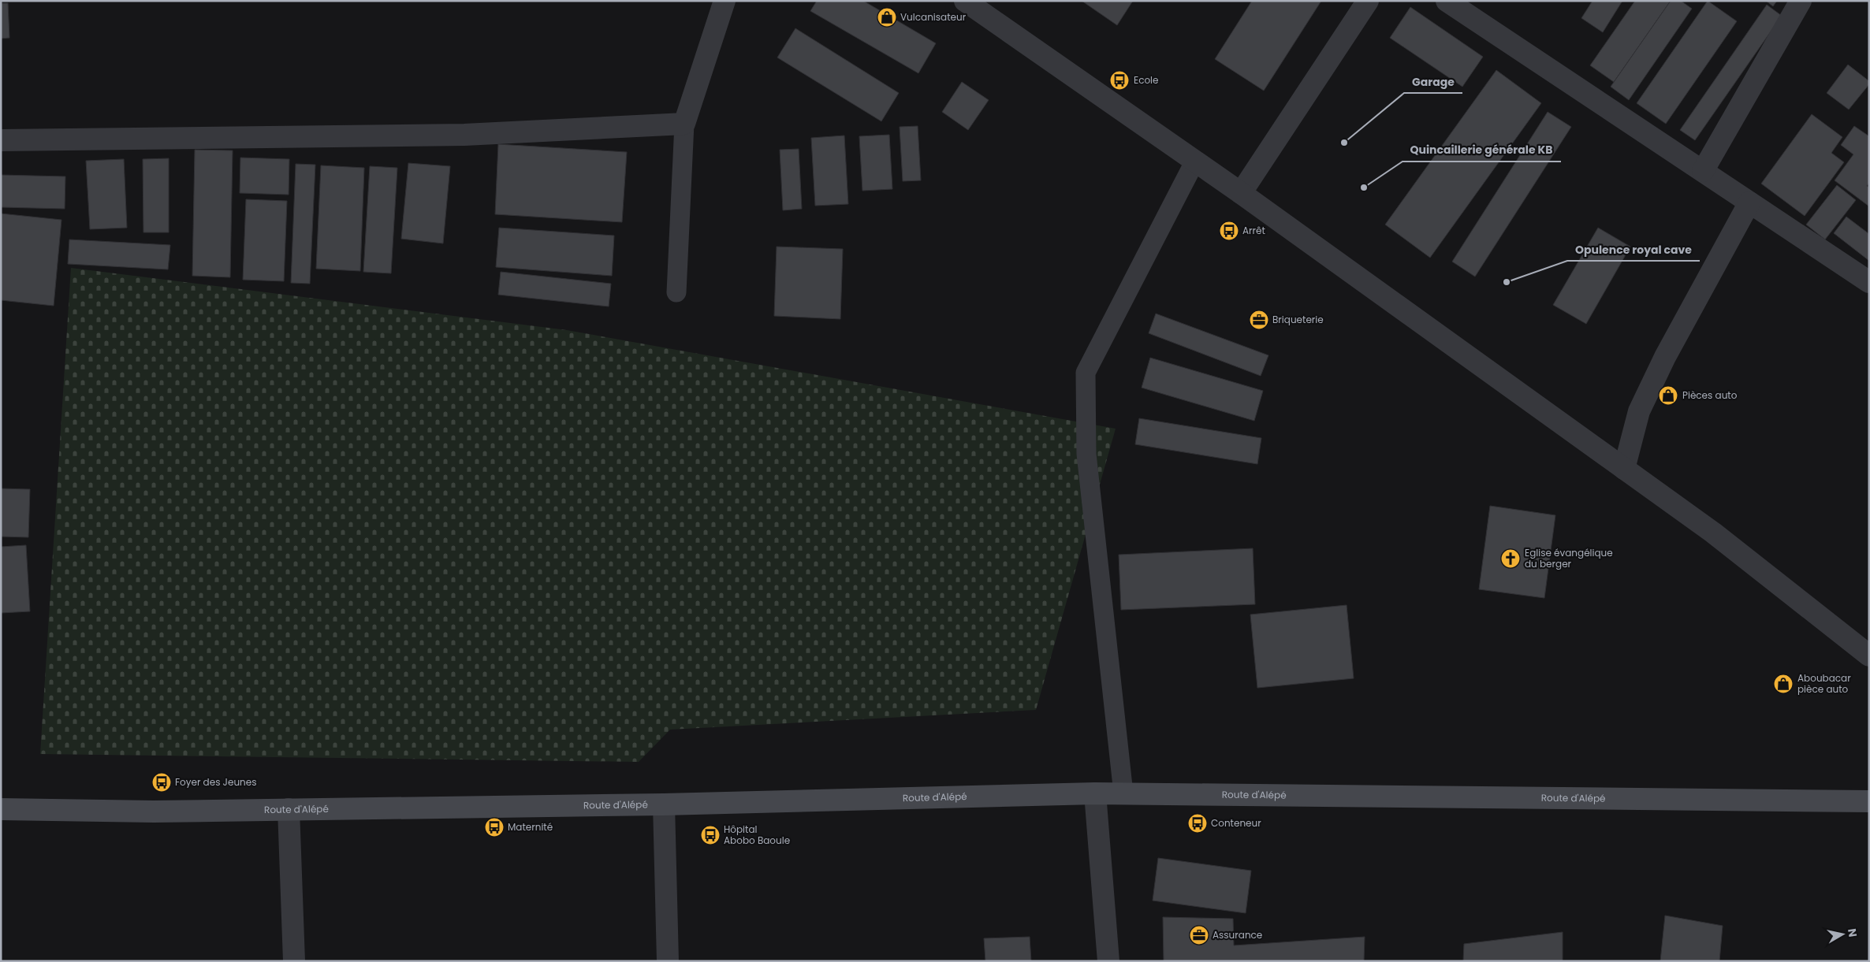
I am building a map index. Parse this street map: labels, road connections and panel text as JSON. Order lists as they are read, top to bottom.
{
  "streets": {
    "main road": ["Route d'Alépé"]
  },
  "places": {
    "shop": ["Vulcanisateur", "Pièces auto", "Aboubacar pièce auto"],
    "bus stop": [
      "Ecole",
      "Arrêt",
      "Foyer des Jeunes",
      "Conteneur",
      "Maternité",
      "Hôpital Abobo Baoule"
    ],
    "other": ["Garage", "Quincaillerie générale KB", "Opulence royal cave"],
    "office": ["Briqueterie", "Assurance"],
    "church": ["Eglise évangélique du berger"]
  },
  "north": "right"
}
